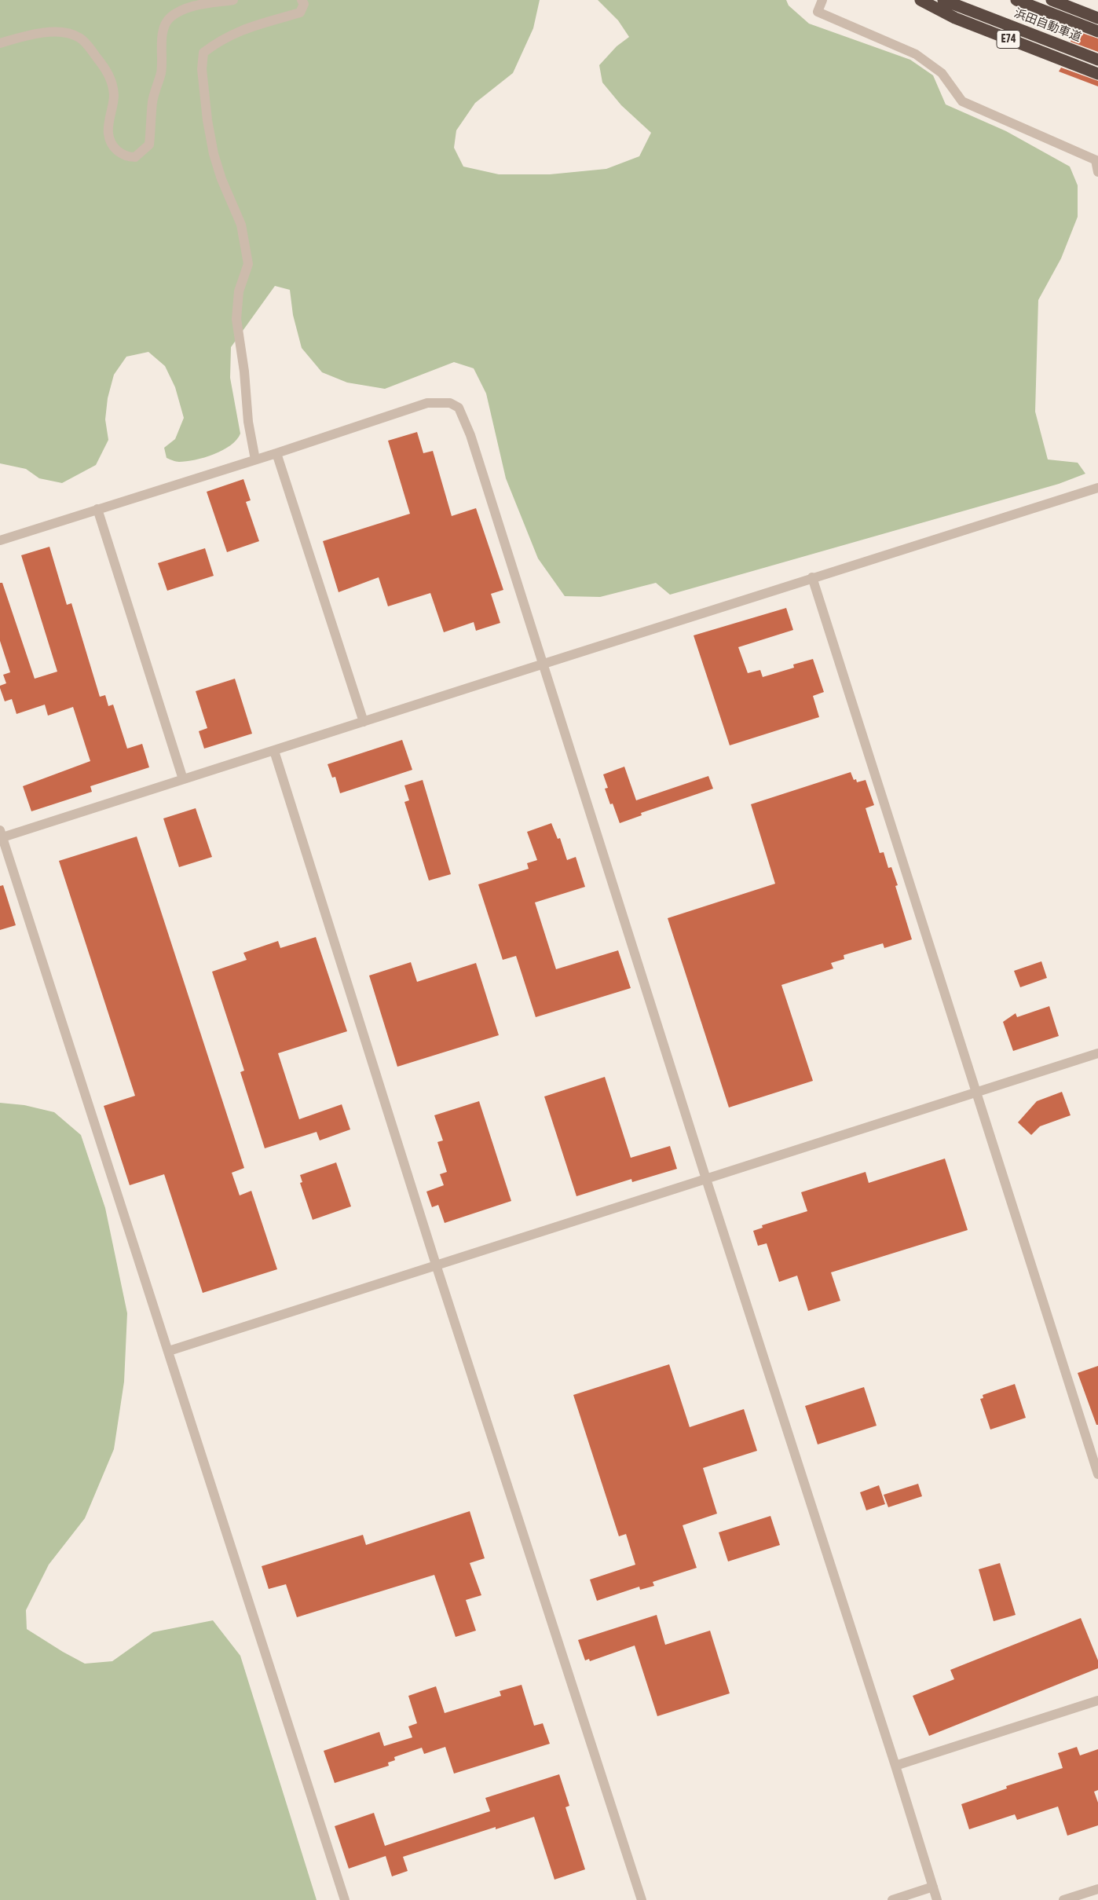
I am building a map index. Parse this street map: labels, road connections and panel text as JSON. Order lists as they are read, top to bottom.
{
  "streets": {
    "highway": ["浜田自動車道", "E74"]
  }
}
